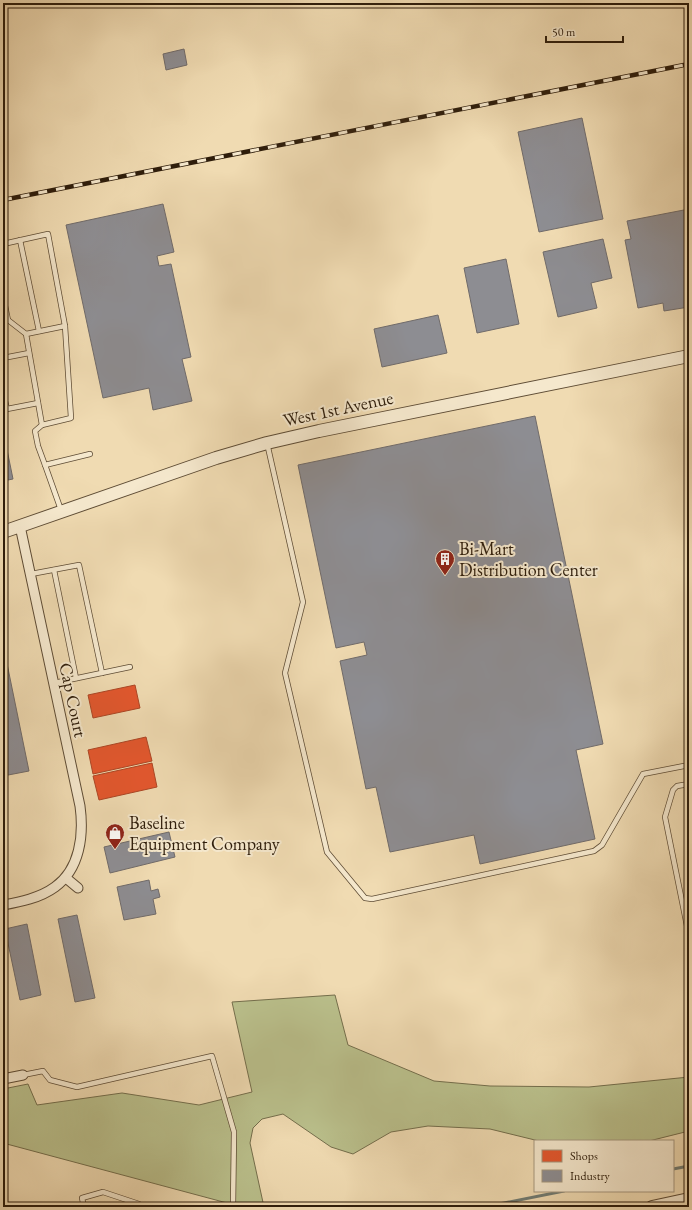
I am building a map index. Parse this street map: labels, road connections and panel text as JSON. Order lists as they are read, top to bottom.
{
  "streets": {
    "street": ["West 1st Avenue", "Cap Court"]
  },
  "crossings": [
    ["West 1st Avenue", "Cap Court"]
  ],
  "places": {
    "building": ["Bi-Mart Distribution Center"],
    "shop": ["Baseline Equipment Company"]
  },
  "legend": ["Shops", "Industry"],
  "scale_bar": "50 m"
}
